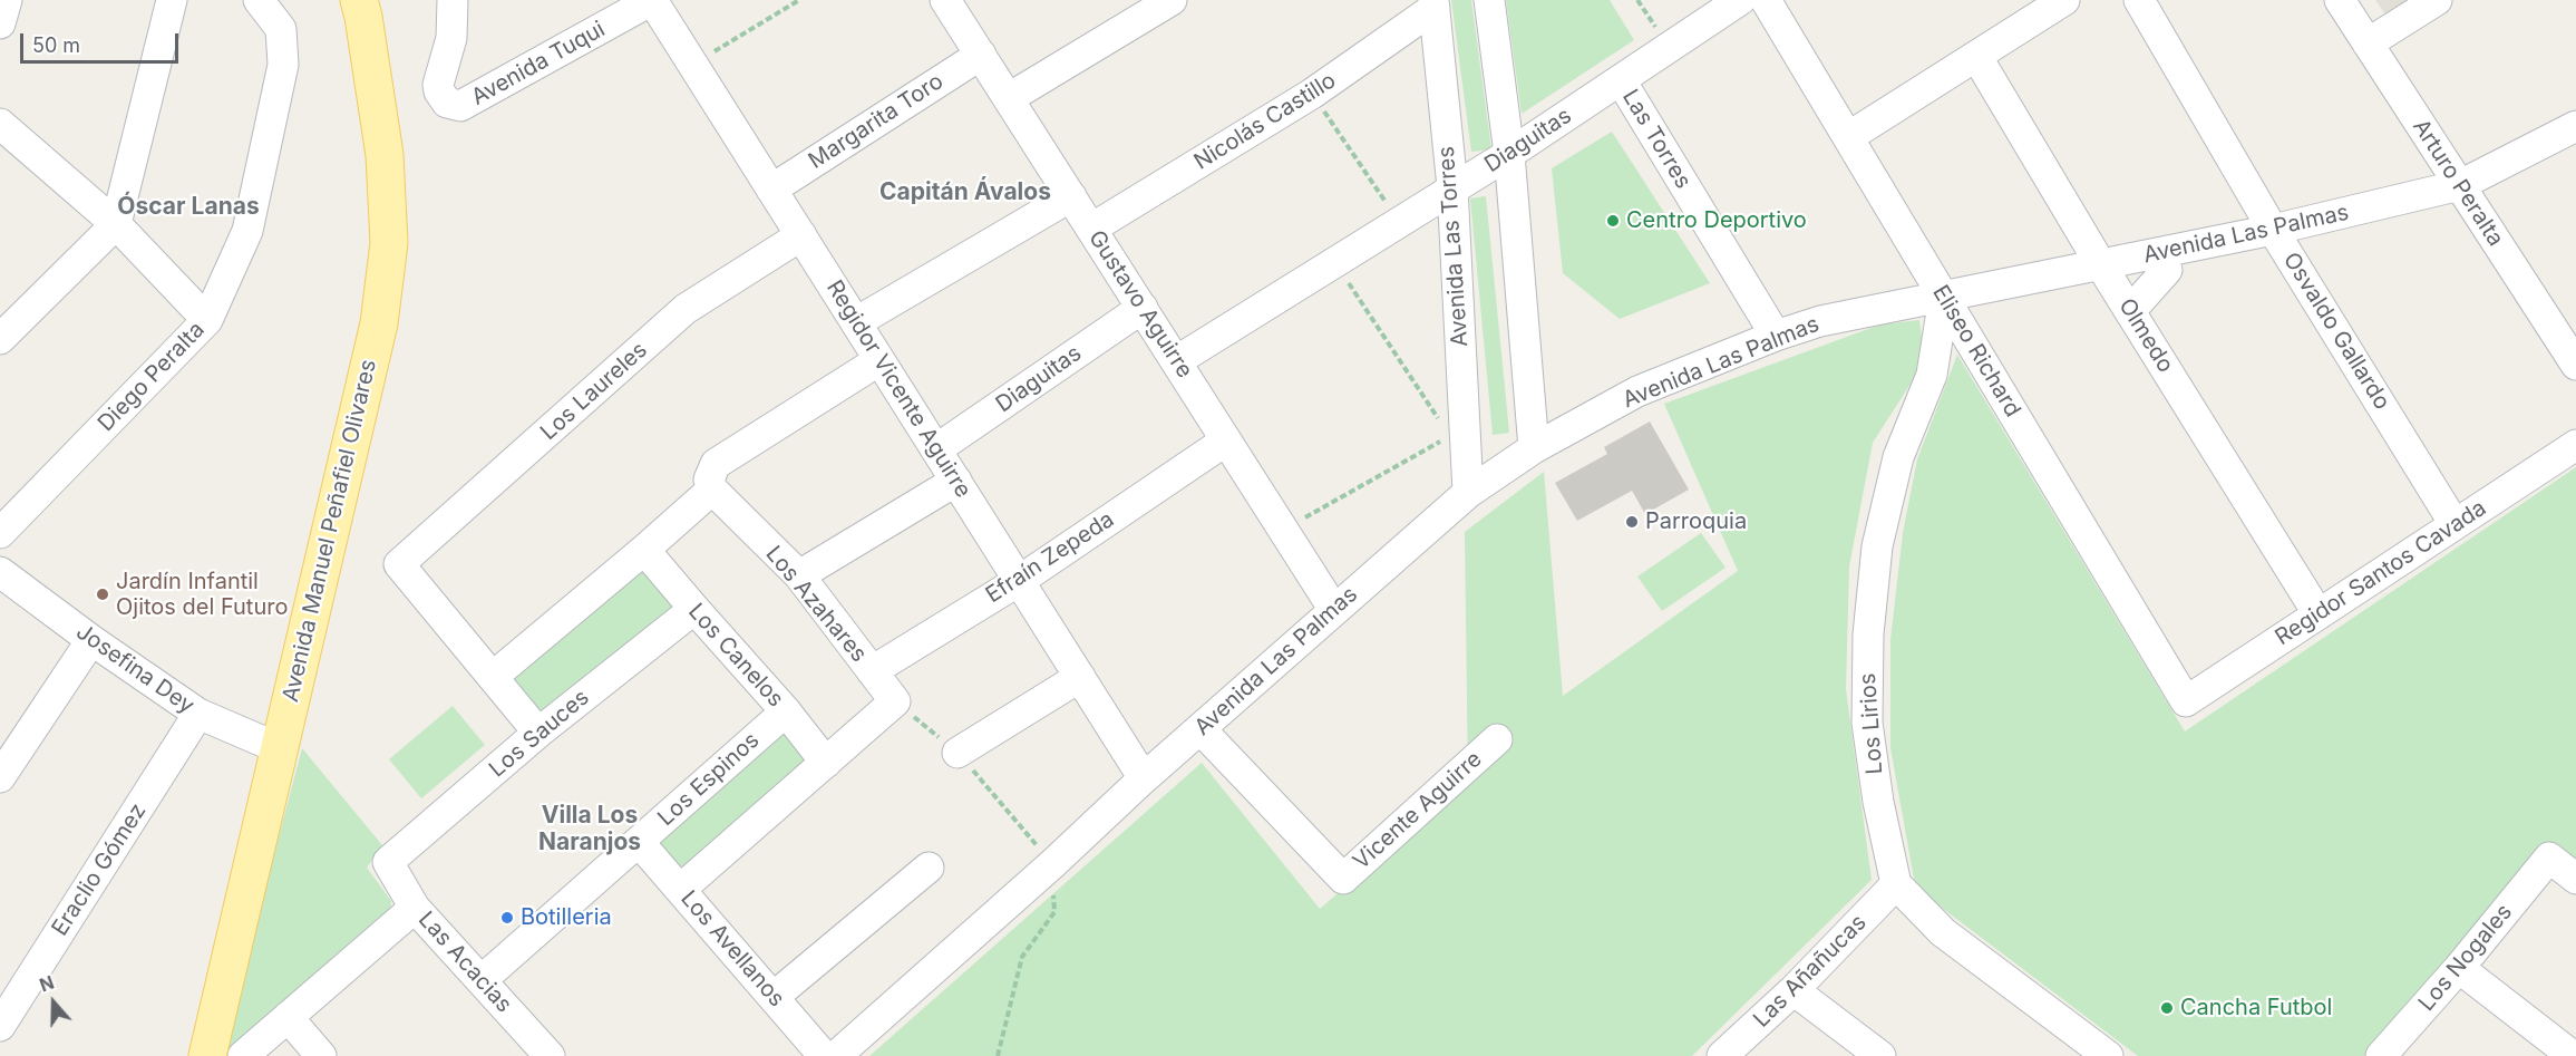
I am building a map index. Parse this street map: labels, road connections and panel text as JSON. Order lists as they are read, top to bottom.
{
  "streets": {
    "main road": ["Avenida Manuel Peñafiel Olivares"],
    "street": [
      "Avenida Tuqui",
      "Margarita Toro",
      "Nicolás Castillo",
      "Las Torres",
      "Diaguitas",
      "Arturo Peralta",
      "Avenida Las Palmas",
      "Avenida Las Torres",
      "Gustavo Aguirre",
      "Osvaldo Gallardo",
      "Olmedo",
      "Eliseo Richard",
      "Diego Peralta",
      "Regidor Vicente Aguirre",
      "Los Laureles",
      "Efraín Zepeda",
      "Regidor Santos Cavada",
      "Los Azahares",
      "Los Canelos",
      "Josefina Dey",
      "Los Lirios",
      "Los Sauces",
      "Los Espinos",
      "Vicente Aguirre",
      "Eraclio Gómez",
      "Los Avellanos",
      "Los Nogales",
      "Las Acacias",
      "Las Añañucas"
    ]
  },
  "crossings": [
    ["Avenida Tuqui", "Regidor Vicente Aguirre"],
    ["Margarita Toro", "Gustavo Aguirre"],
    ["Margarita Toro", "Regidor Vicente Aguirre"],
    ["Nicolás Castillo", "Avenida Las Torres"],
    ["Nicolás Castillo", "Gustavo Aguirre"],
    ["Las Torres", "Diaguitas"],
    ["Las Torres", "Avenida Las Palmas"],
    ["Diaguitas", "Avenida Las Torres"],
    ["Diaguitas", "Gustavo Aguirre"],
    ["Diaguitas", "Regidor Vicente Aguirre"],
    ["Arturo Peralta", "Avenida Las Palmas"],
    ["Avenida Las Palmas", "Avenida Las Torres"],
    ["Avenida Las Palmas", "Gustavo Aguirre"],
    ["Avenida Las Palmas", "Osvaldo Gallardo"],
    ["Avenida Las Palmas", "Olmedo"],
    ["Avenida Las Palmas", "Eliseo Richard"],
    ["Avenida Las Palmas", "Regidor Vicente Aguirre"],
    ["Avenida Las Palmas", "Los Lirios"],
    ["Avenida Las Palmas", "Vicente Aguirre"],
    ["Gustavo Aguirre", "Efraín Zepeda"],
    ["Osvaldo Gallardo", "Regidor Santos Cavada"],
    ["Olmedo", "Regidor Santos Cavada"],
    ["Eliseo Richard", "Regidor Santos Cavada"],
    ["Eliseo Richard", "Los Lirios"],
    ["Regidor Vicente Aguirre", "Los Laureles"],
    ["Regidor Vicente Aguirre", "Efraín Zepeda"],
    ["Avenida Manuel Peñafiel Olivares", "Josefina Dey"],
    ["Efraín Zepeda", "Los Azahares"],
    ["Los Canelos", "Los Sauces"],
    ["Los Canelos", "Los Espinos"],
    ["Josefina Dey", "Eraclio Gómez"],
    ["Los Lirios", "Las Añañucas"],
    ["Los Sauces", "Las Acacias"],
    ["Los Espinos", "Los Avellanos"],
    ["Los Espinos", "Las Acacias"]
  ],
  "districts": ["Capitán Ávalos", "Óscar Lanas", "Villa Los Naranjos"],
  "places": [
    "Centro Deportivo",
    "Parroquia",
    "Jardín Infantil Ojitos del Futuro",
    "Botilleria",
    "Cancha Futbol"
  ],
  "scale_bar": "50 m",
  "north": "top"
}
